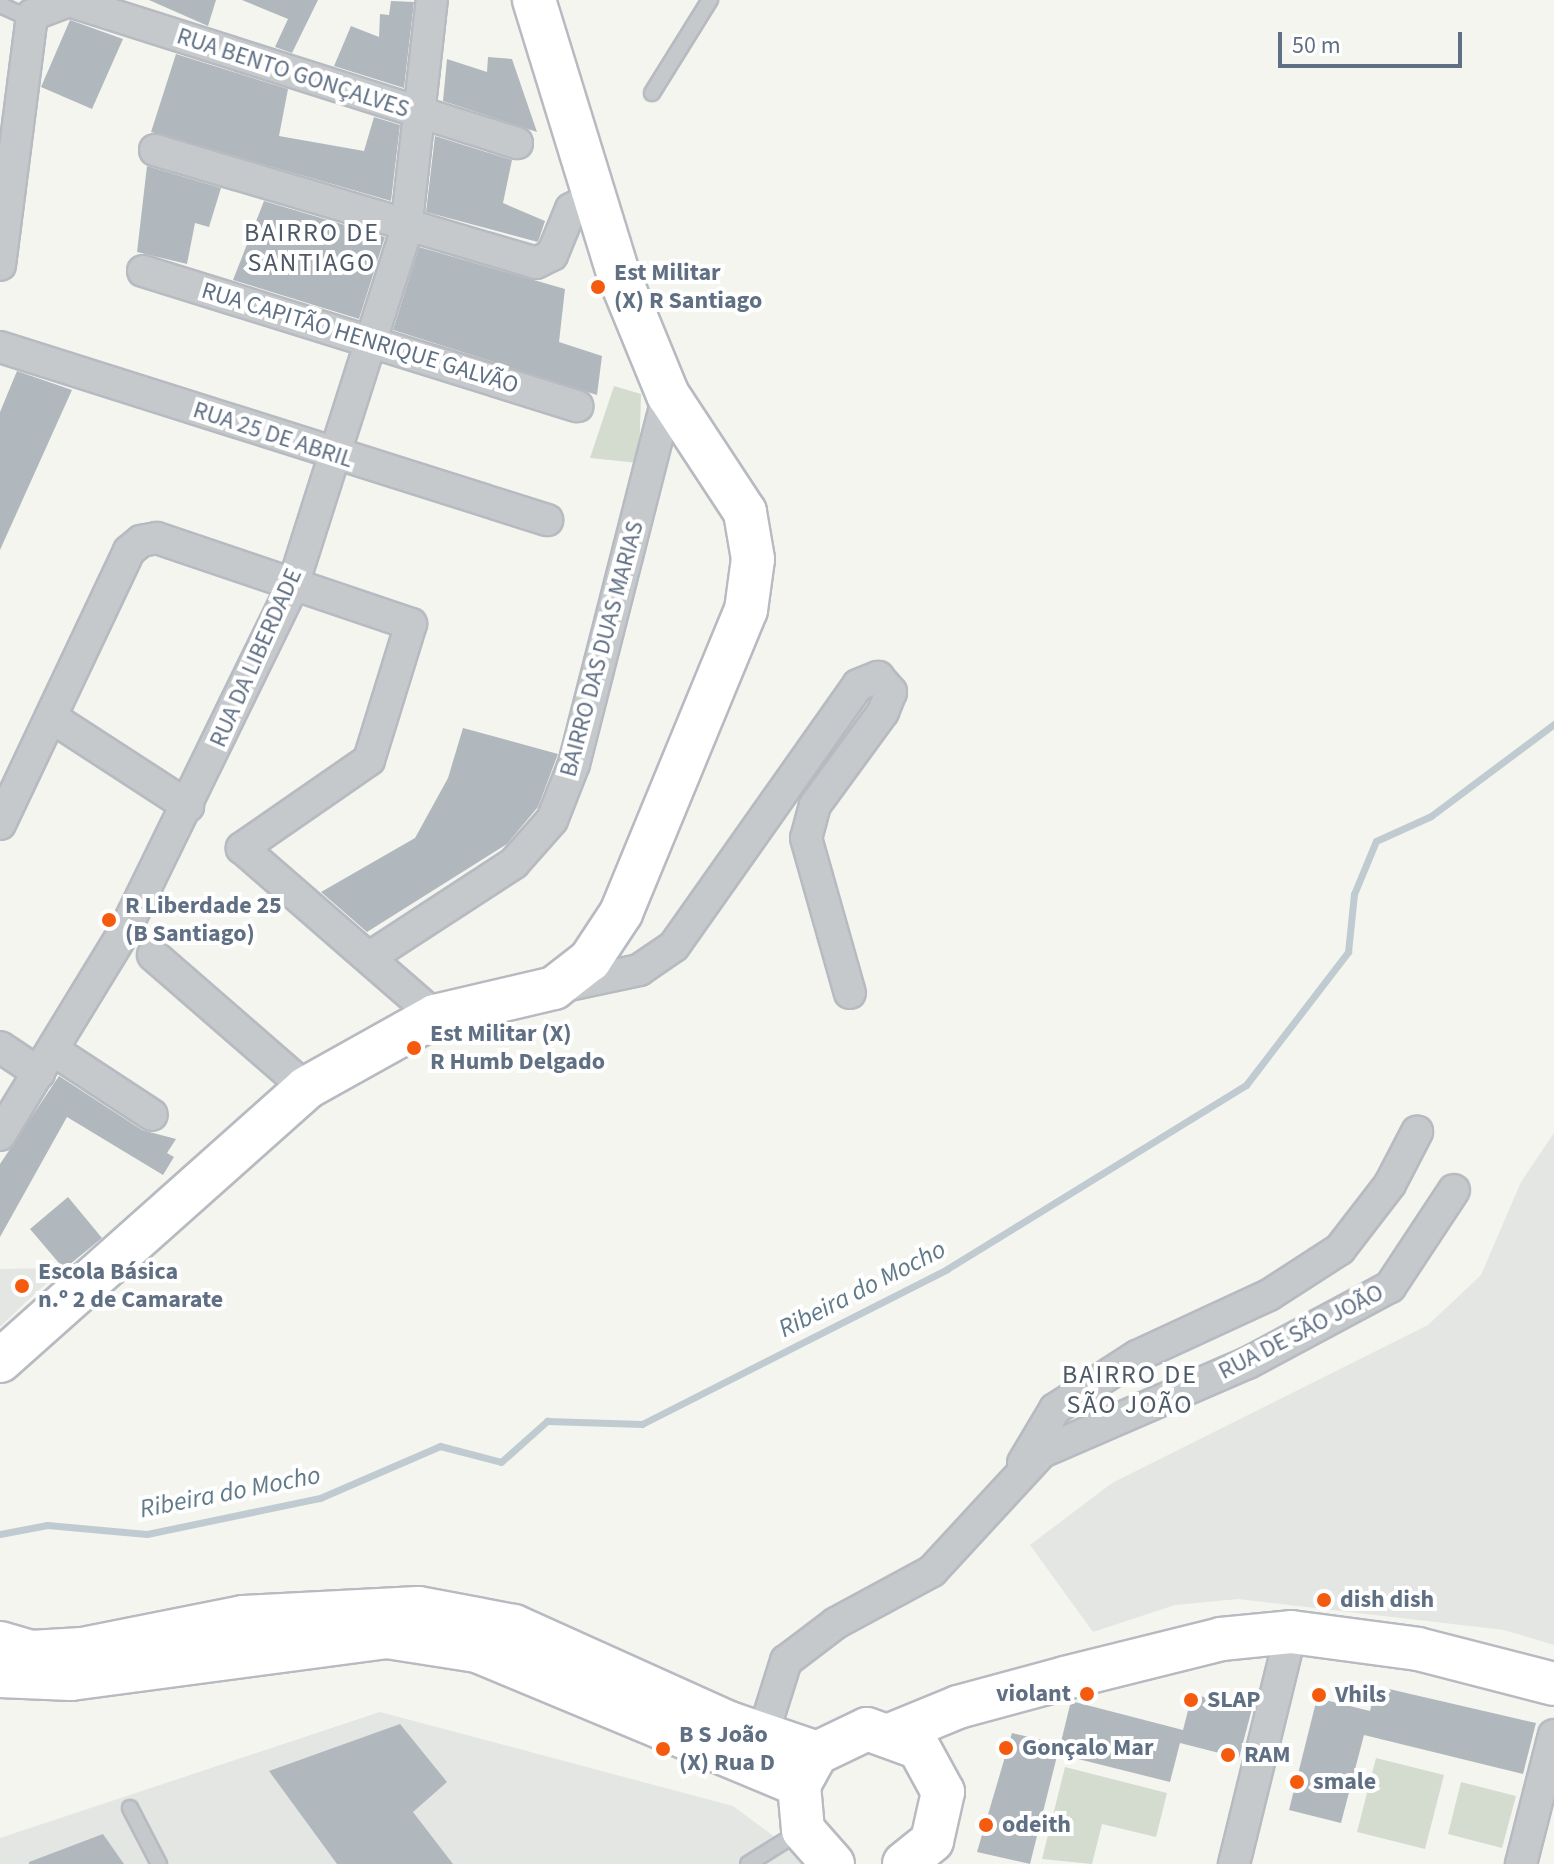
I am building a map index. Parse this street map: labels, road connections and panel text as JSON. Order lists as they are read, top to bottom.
{
  "streets": {
    "street": [
      "RUA BENTO GONÇALVES",
      "RUA CAPITÃO HENRIQUE GALVÃO",
      "RUA 25 DE ABRIL",
      "BAIRRO DAS DUAS MARIAS",
      "RUA DA LIBERDADE",
      "RUA DE SÃO JOÃO"
    ]
  },
  "crossings": [
    ["RUA BENTO GONÇALVES", "RUA DA LIBERDADE"],
    ["RUA CAPITÃO HENRIQUE GALVÃO", "RUA DA LIBERDADE"],
    ["RUA 25 DE ABRIL", "RUA DA LIBERDADE"]
  ],
  "districts": ["BAIRRO DE SANTIAGO", "BAIRRO DE SÃO JOÃO"],
  "water": ["Ribeira do Mocho"],
  "places": [
    "Est Militar (X) R Santiago",
    "R Liberdade 25 (B Santiago)",
    "Est Militar (X) R Humb Delgado",
    "Escola Básica n.º 2 de Camarate",
    "dish dish",
    "violant",
    "Vhils",
    "SLAP",
    "Gonçalo Mar",
    "B S João (X) Rua D",
    "RAM",
    "smale",
    "odeith"
  ],
  "scale_bar": "50 m"
}
